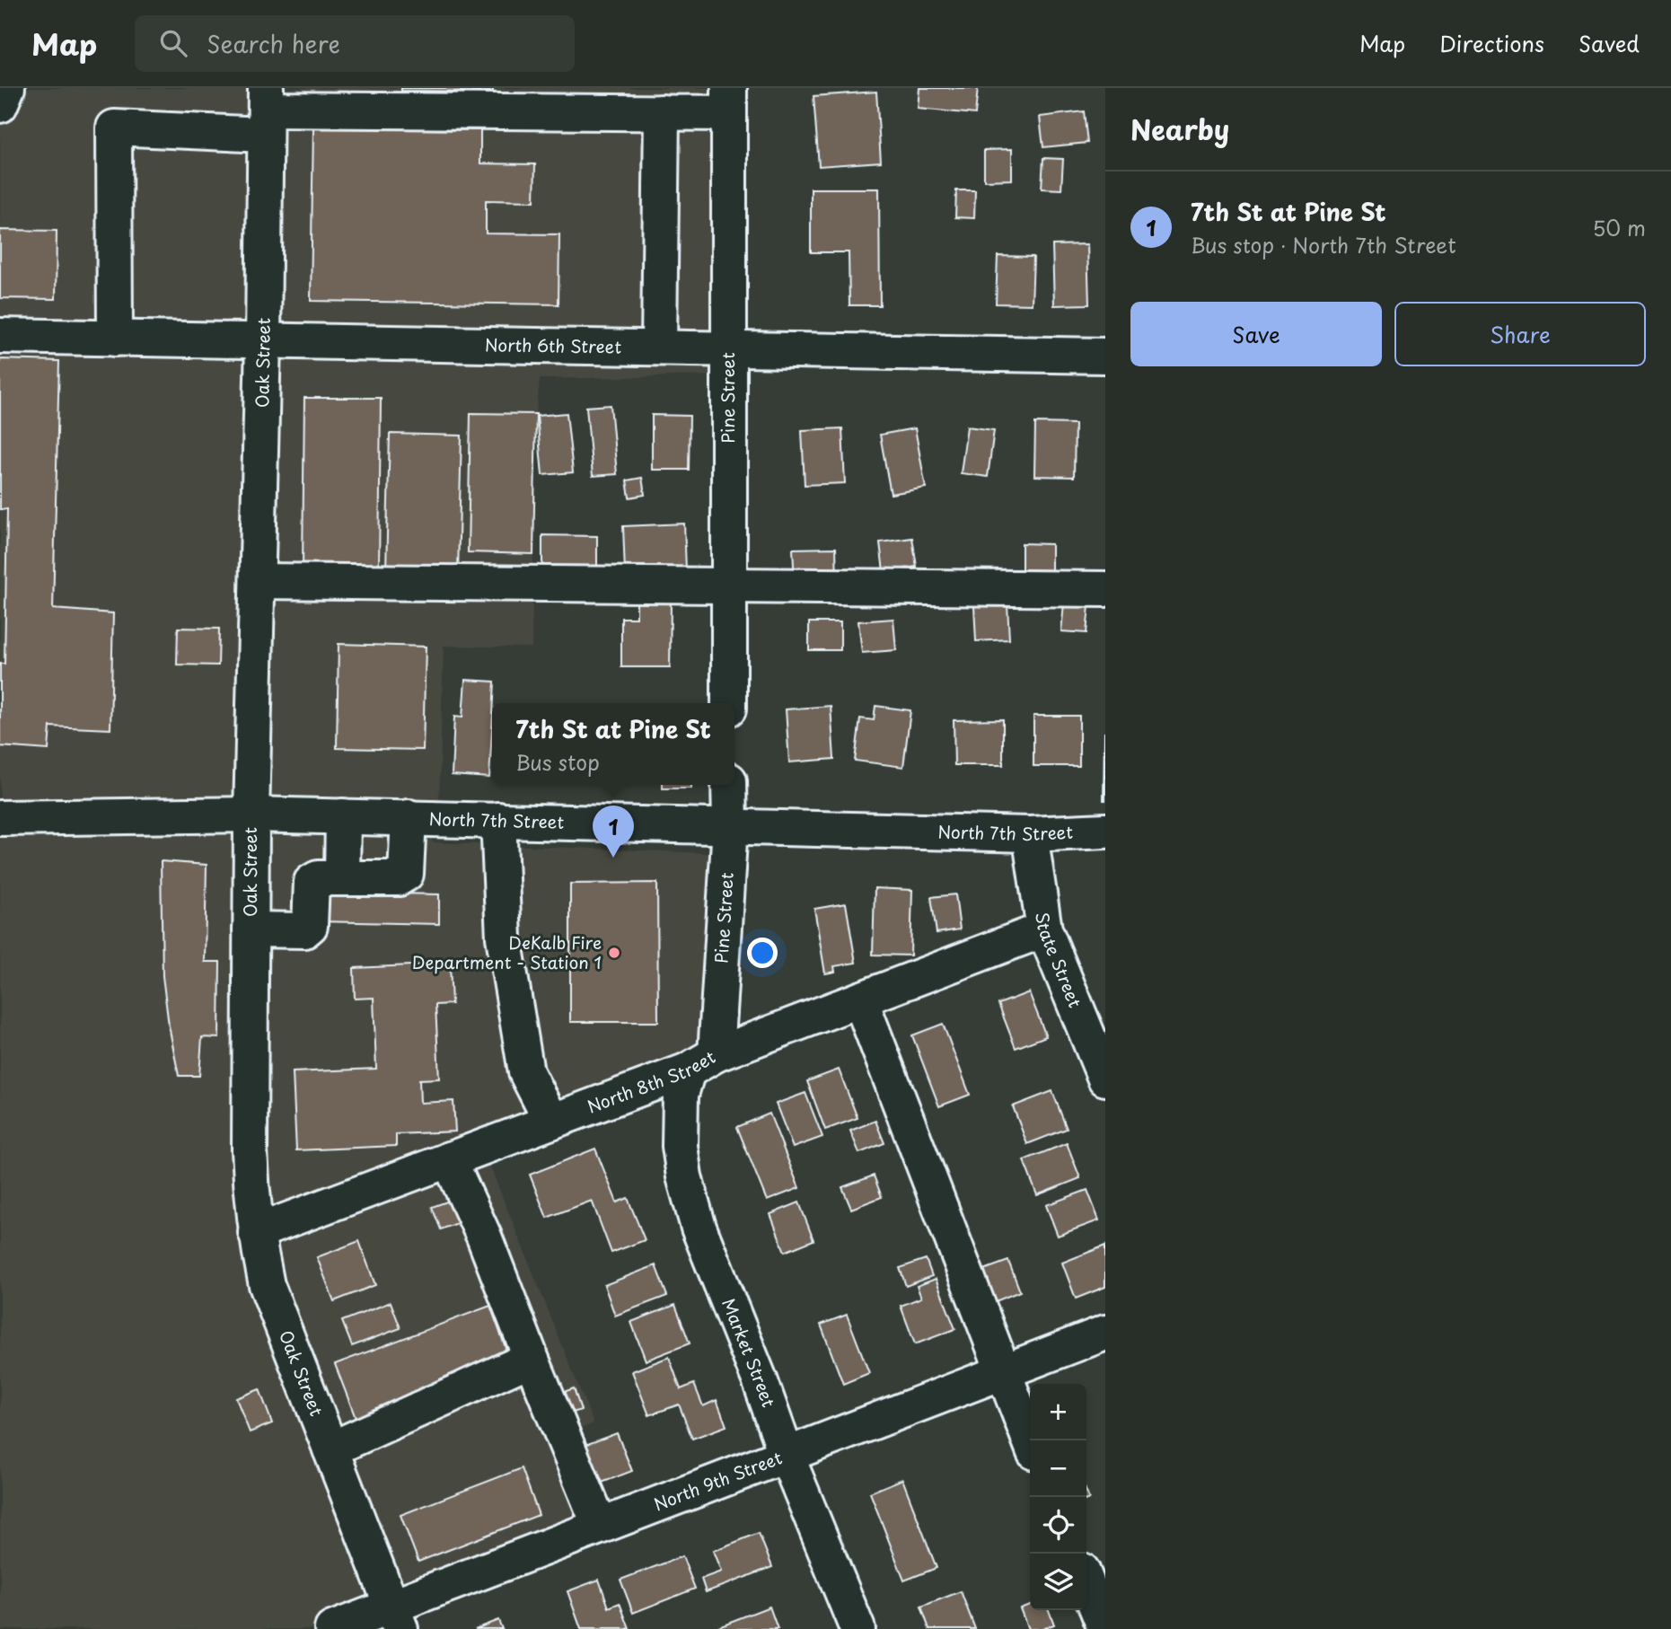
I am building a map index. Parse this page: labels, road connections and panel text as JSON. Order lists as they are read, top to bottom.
{
  "streets": {
    "street": [
      "North 6th Street",
      "Oak Street",
      "Pine Street",
      "North 7th Street",
      "State Street",
      "North 8th Street",
      "Market Street",
      "North 9th Street"
    ]
  },
  "crossings": [
    ["North 6th Street", "Oak Street"],
    ["North 6th Street", "Pine Street"],
    ["Oak Street", "North 7th Street"],
    ["Oak Street", "North 8th Street"],
    ["Oak Street", "North 9th Street"],
    ["Pine Street", "North 7th Street"],
    ["Pine Street", "North 8th Street"],
    ["Pine Street", "Market Street"],
    ["North 7th Street", "State Street"],
    ["State Street", "North 8th Street"],
    ["North 8th Street", "Market Street"],
    ["Market Street", "North 9th Street"]
  ],
  "places": ["DeKalb Fire Department - Station 1"],
  "page": {
    "header": "Map",
    "search": "Search here",
    "nav": ["Map", "Directions", "Saved"],
    "heading": "Nearby",
    "list": [
      {
        "mark": "1",
        "name": "7th St at Pine St",
        "note": "Bus stop · North 7th Street",
        "value": "50 m"
      }
    ],
    "buttons": ["Save", "Share"],
    "popup": ["7th St at Pine St", "Bus stop"],
    "pins": "1",
    "map_buttons": ["+", "−"]
  }
}
